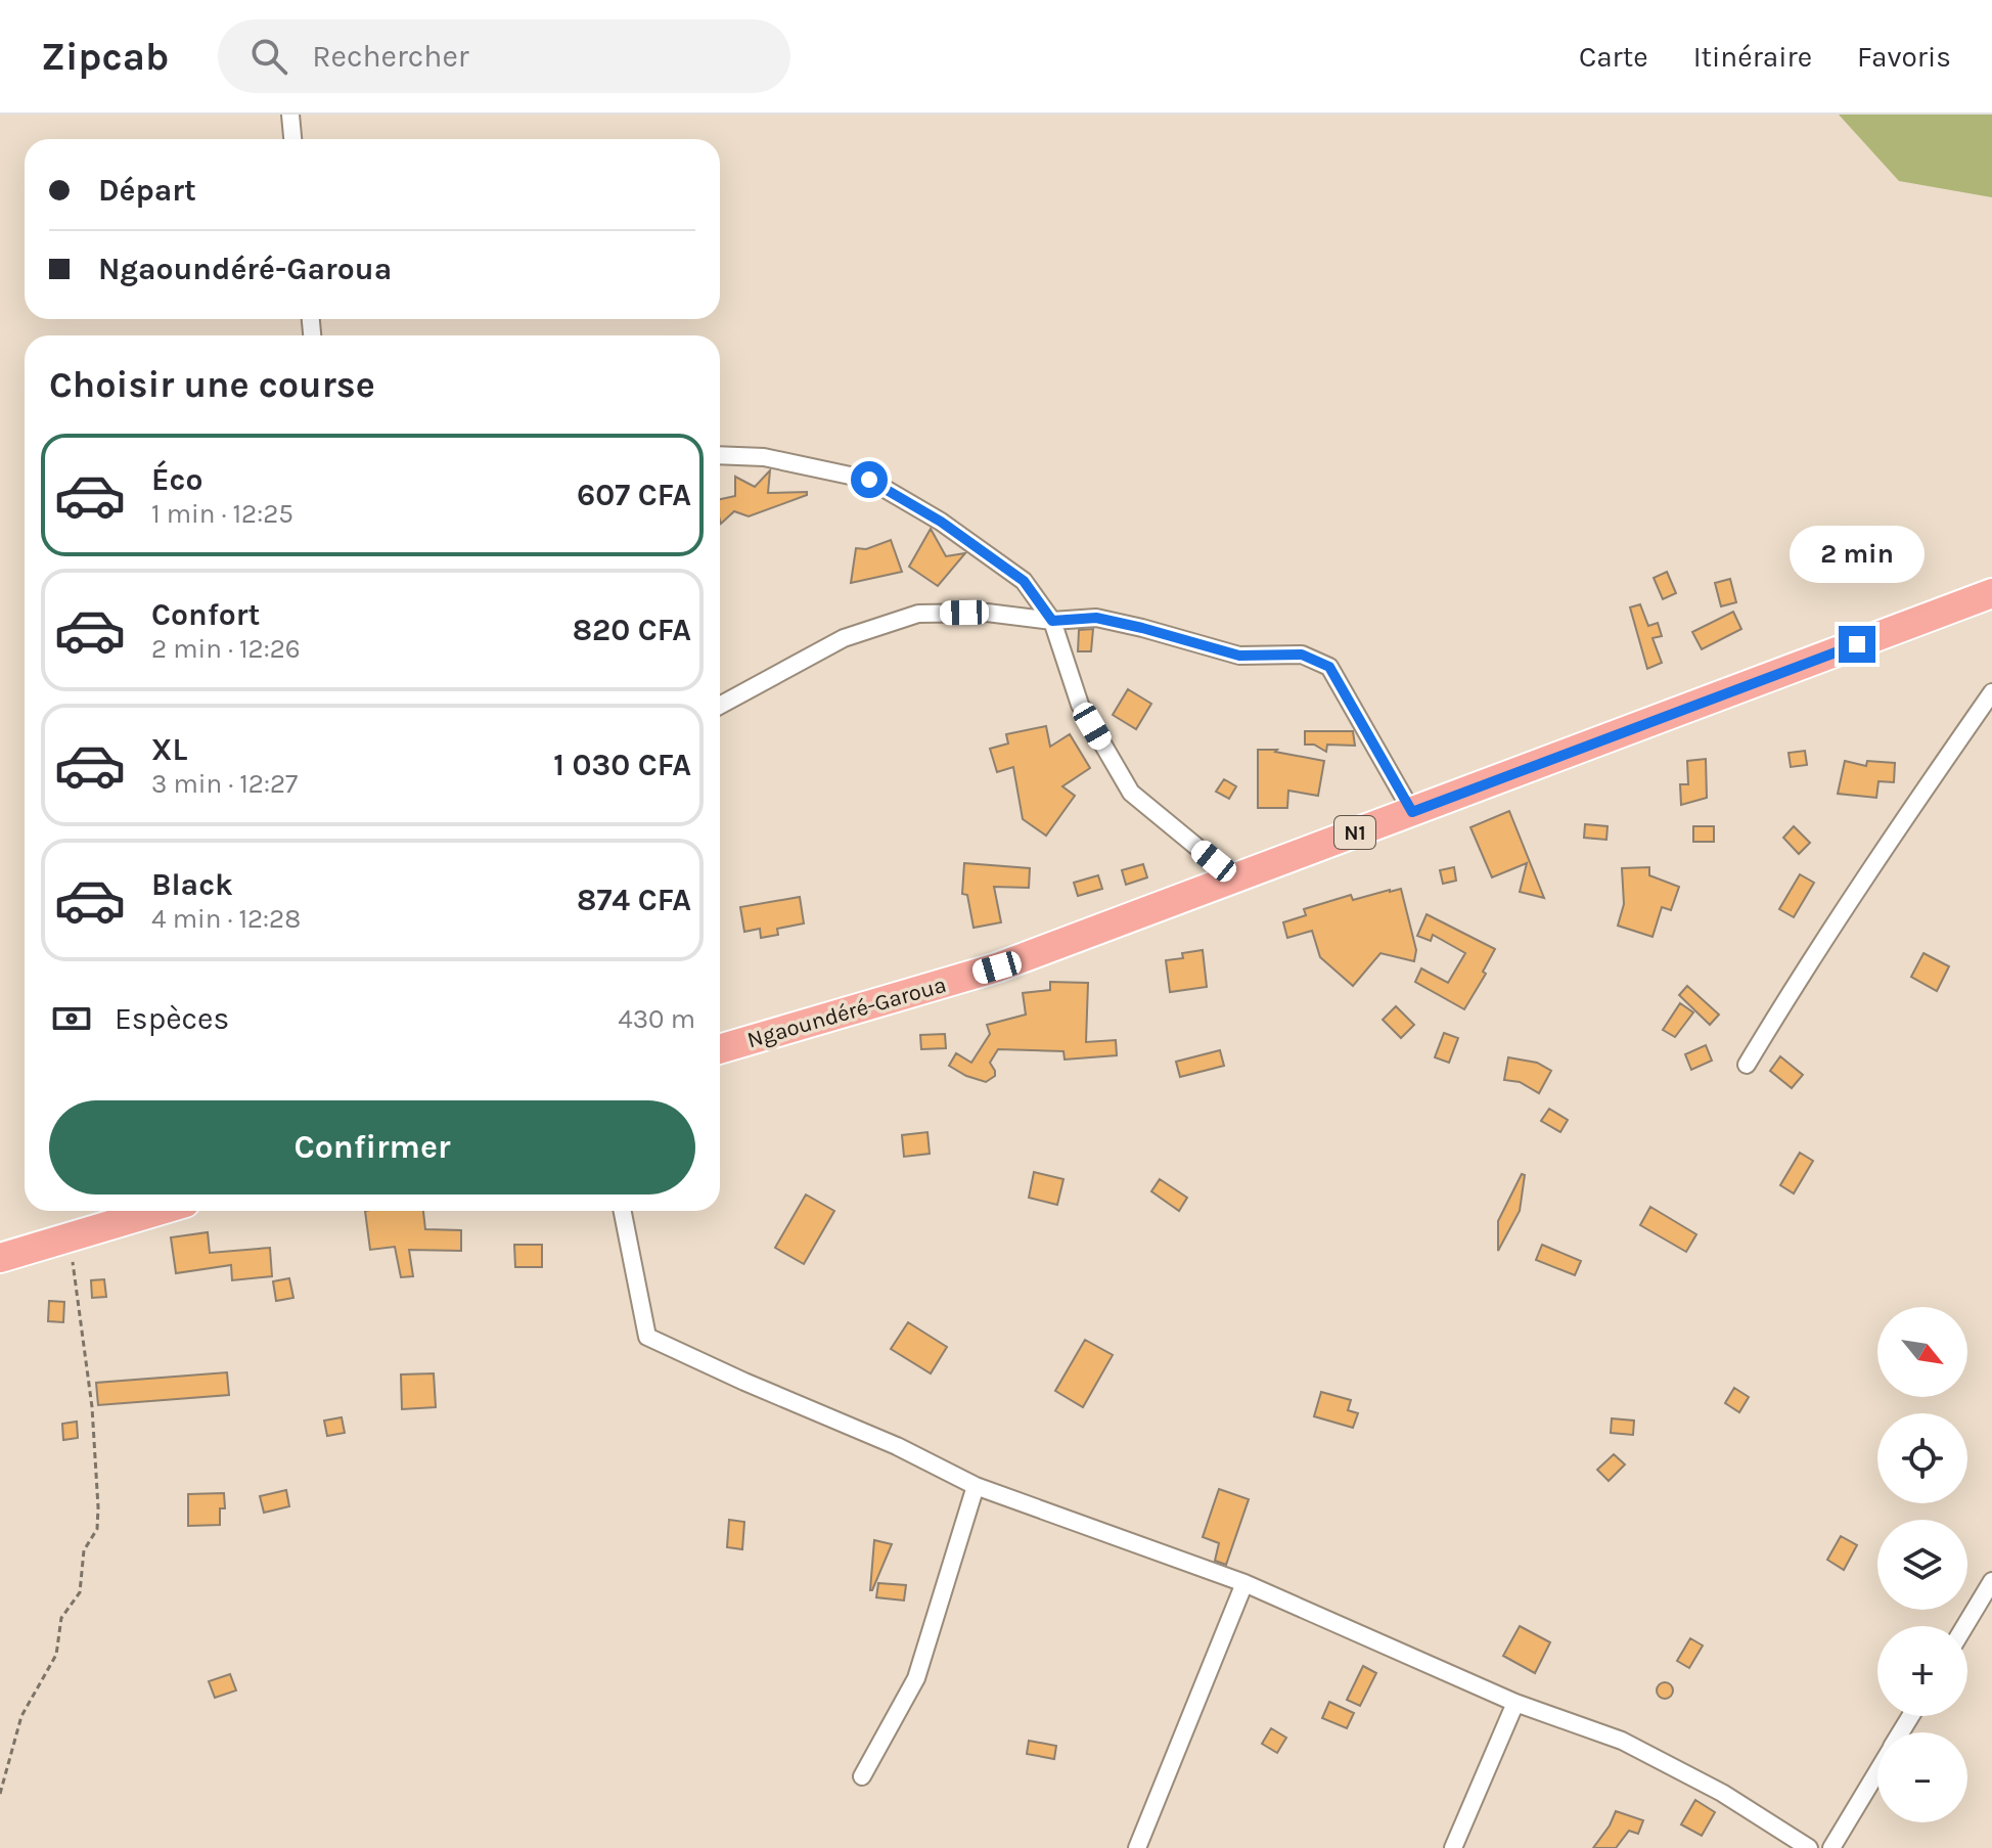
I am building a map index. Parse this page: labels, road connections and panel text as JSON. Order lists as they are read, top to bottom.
{
  "streets": {
    "highway": ["N1", "Ngaoundéré-Garoua"]
  },
  "north": "bottom right",
  "page": {
    "header": "Zipcab",
    "search": "Rechercher",
    "nav": ["Carte", "Itinéraire", "Favoris"],
    "banner": ["Départ", "Ngaoundéré-Garoua"],
    "heading": "Choisir une course",
    "list": [
      {
        "name": "Éco",
        "note": "1 min · 12:25",
        "value": "607 CFA"
      },
      {
        "name": "Confort",
        "note": "2 min · 12:26",
        "value": "820 CFA"
      },
      {
        "name": "XL",
        "note": "3 min · 12:27",
        "value": "1 030 CFA"
      },
      {
        "name": "Black",
        "note": "4 min · 12:28",
        "value": "874 CFA"
      }
    ],
    "bubble": "2 min",
    "pay": ["Espèces", "430 m"],
    "buttons": "Confirmer",
    "map_buttons": ["+", "−"]
  }
}
